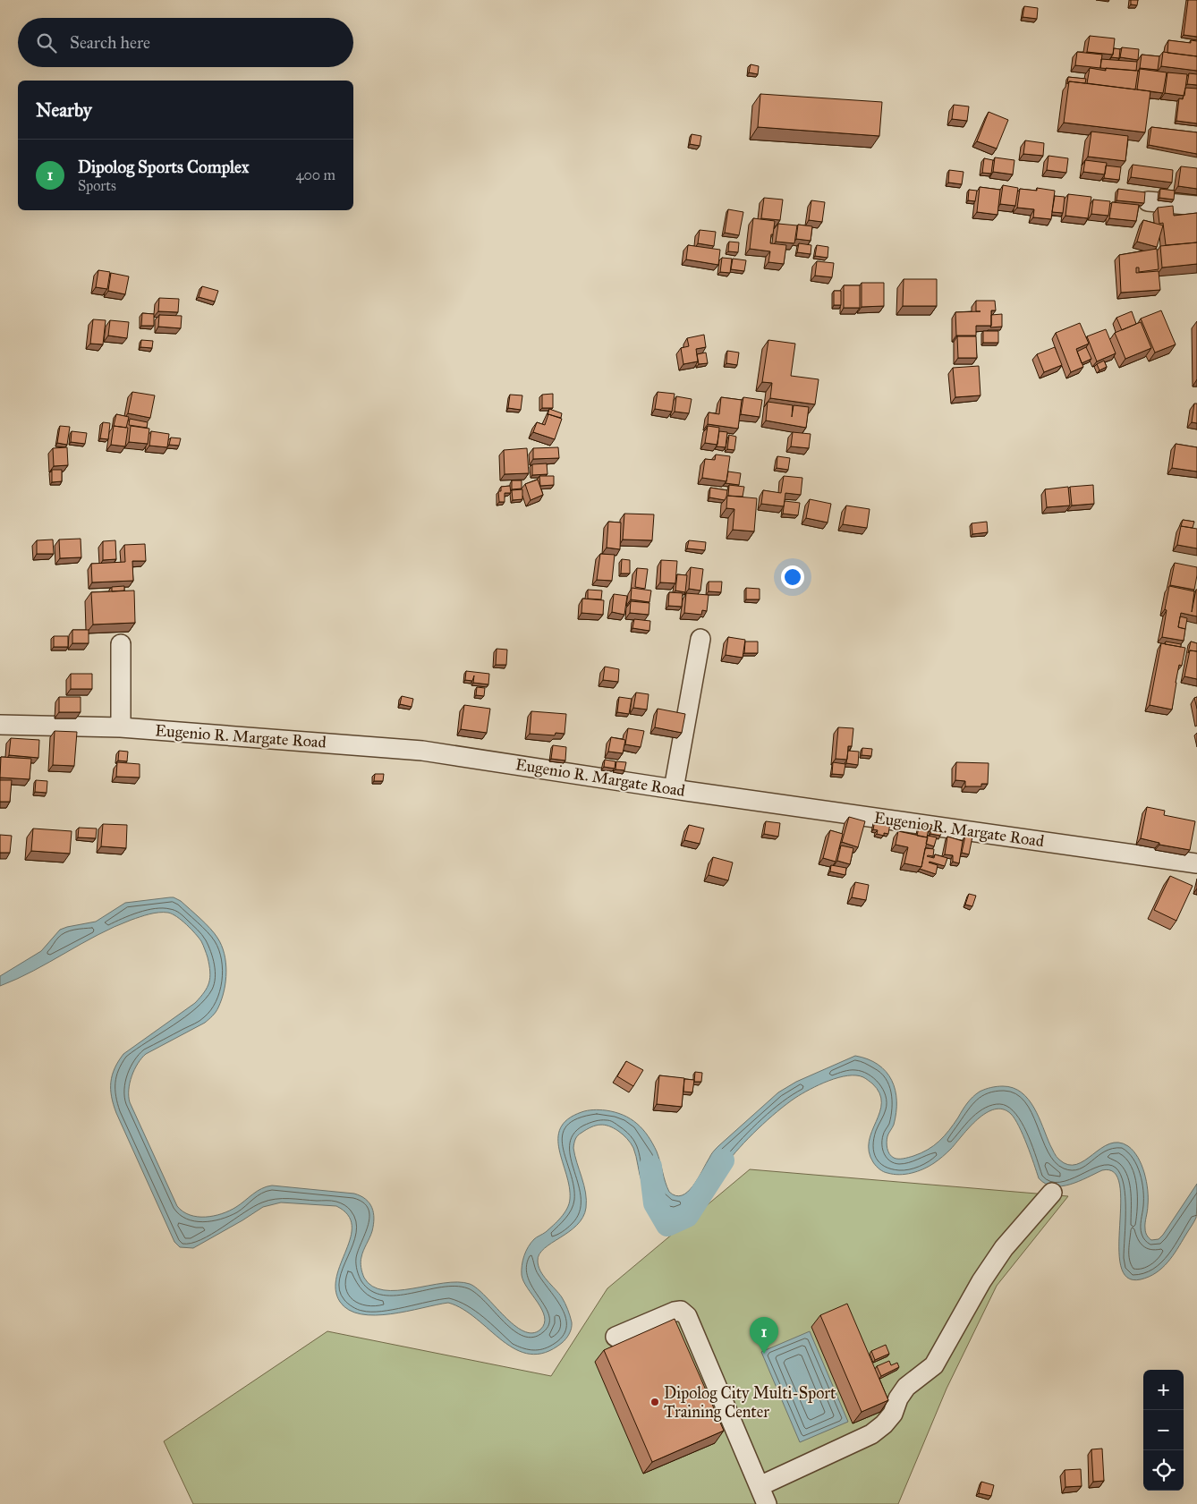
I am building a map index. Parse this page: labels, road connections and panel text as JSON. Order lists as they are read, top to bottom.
{
  "streets": {
    "street": ["Eugenio R. Margate Road"]
  },
  "places": ["Dipolog City Multi-Sport Training Center"],
  "page": {
    "search": "Search here",
    "heading": "Nearby",
    "list": [
      {
        "mark": "1",
        "name": "Dipolog Sports Complex",
        "note": "Sports",
        "value": "400 m"
      }
    ],
    "pins": "1",
    "map_buttons": ["+", "−"]
  }
}
